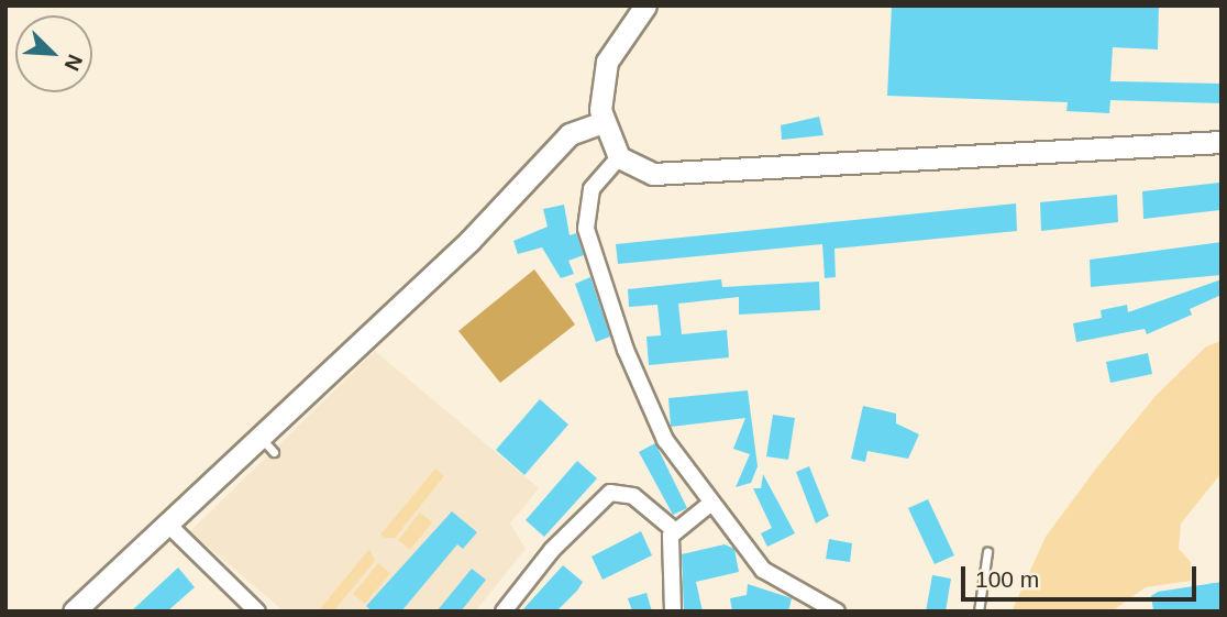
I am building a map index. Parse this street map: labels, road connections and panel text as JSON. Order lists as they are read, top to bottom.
{
  "scale_bar": "100 m",
  "north": "bottom right"
}
